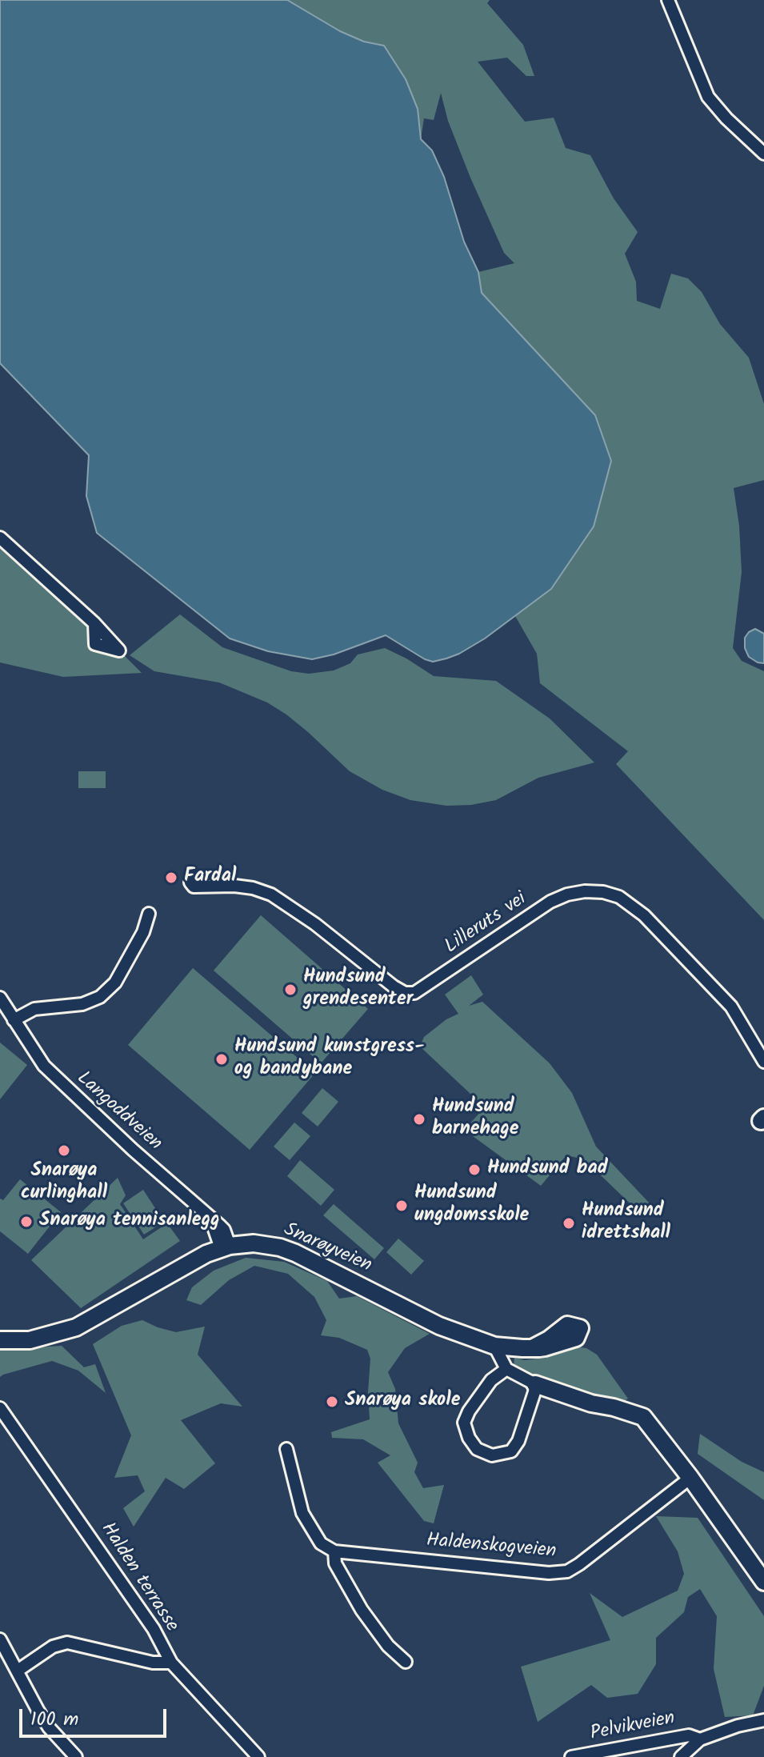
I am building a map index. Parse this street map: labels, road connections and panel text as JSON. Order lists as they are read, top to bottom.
{
  "streets": {
    "street": [
      "Lilleruts vei",
      "Langoddveien",
      "Snarøyveien",
      "Haldenskogveien",
      "Halden terrasse",
      "Pelvikveien"
    ]
  },
  "crossings": [
    ["Langoddveien", "Snarøyveien"]
  ],
  "places": [
    "Fardal",
    "Hundsund grendesenter",
    "Hundsund kunstgress- og bandybane",
    "Hundsund barnehage",
    "Snarøya curlinghall",
    "Hundsund bad",
    "Hundsund ungdomsskole",
    "Snarøya tennisanlegg",
    "Hundsund idrettshall",
    "Snarøya skole"
  ],
  "scale_bar": "100 m"
}
